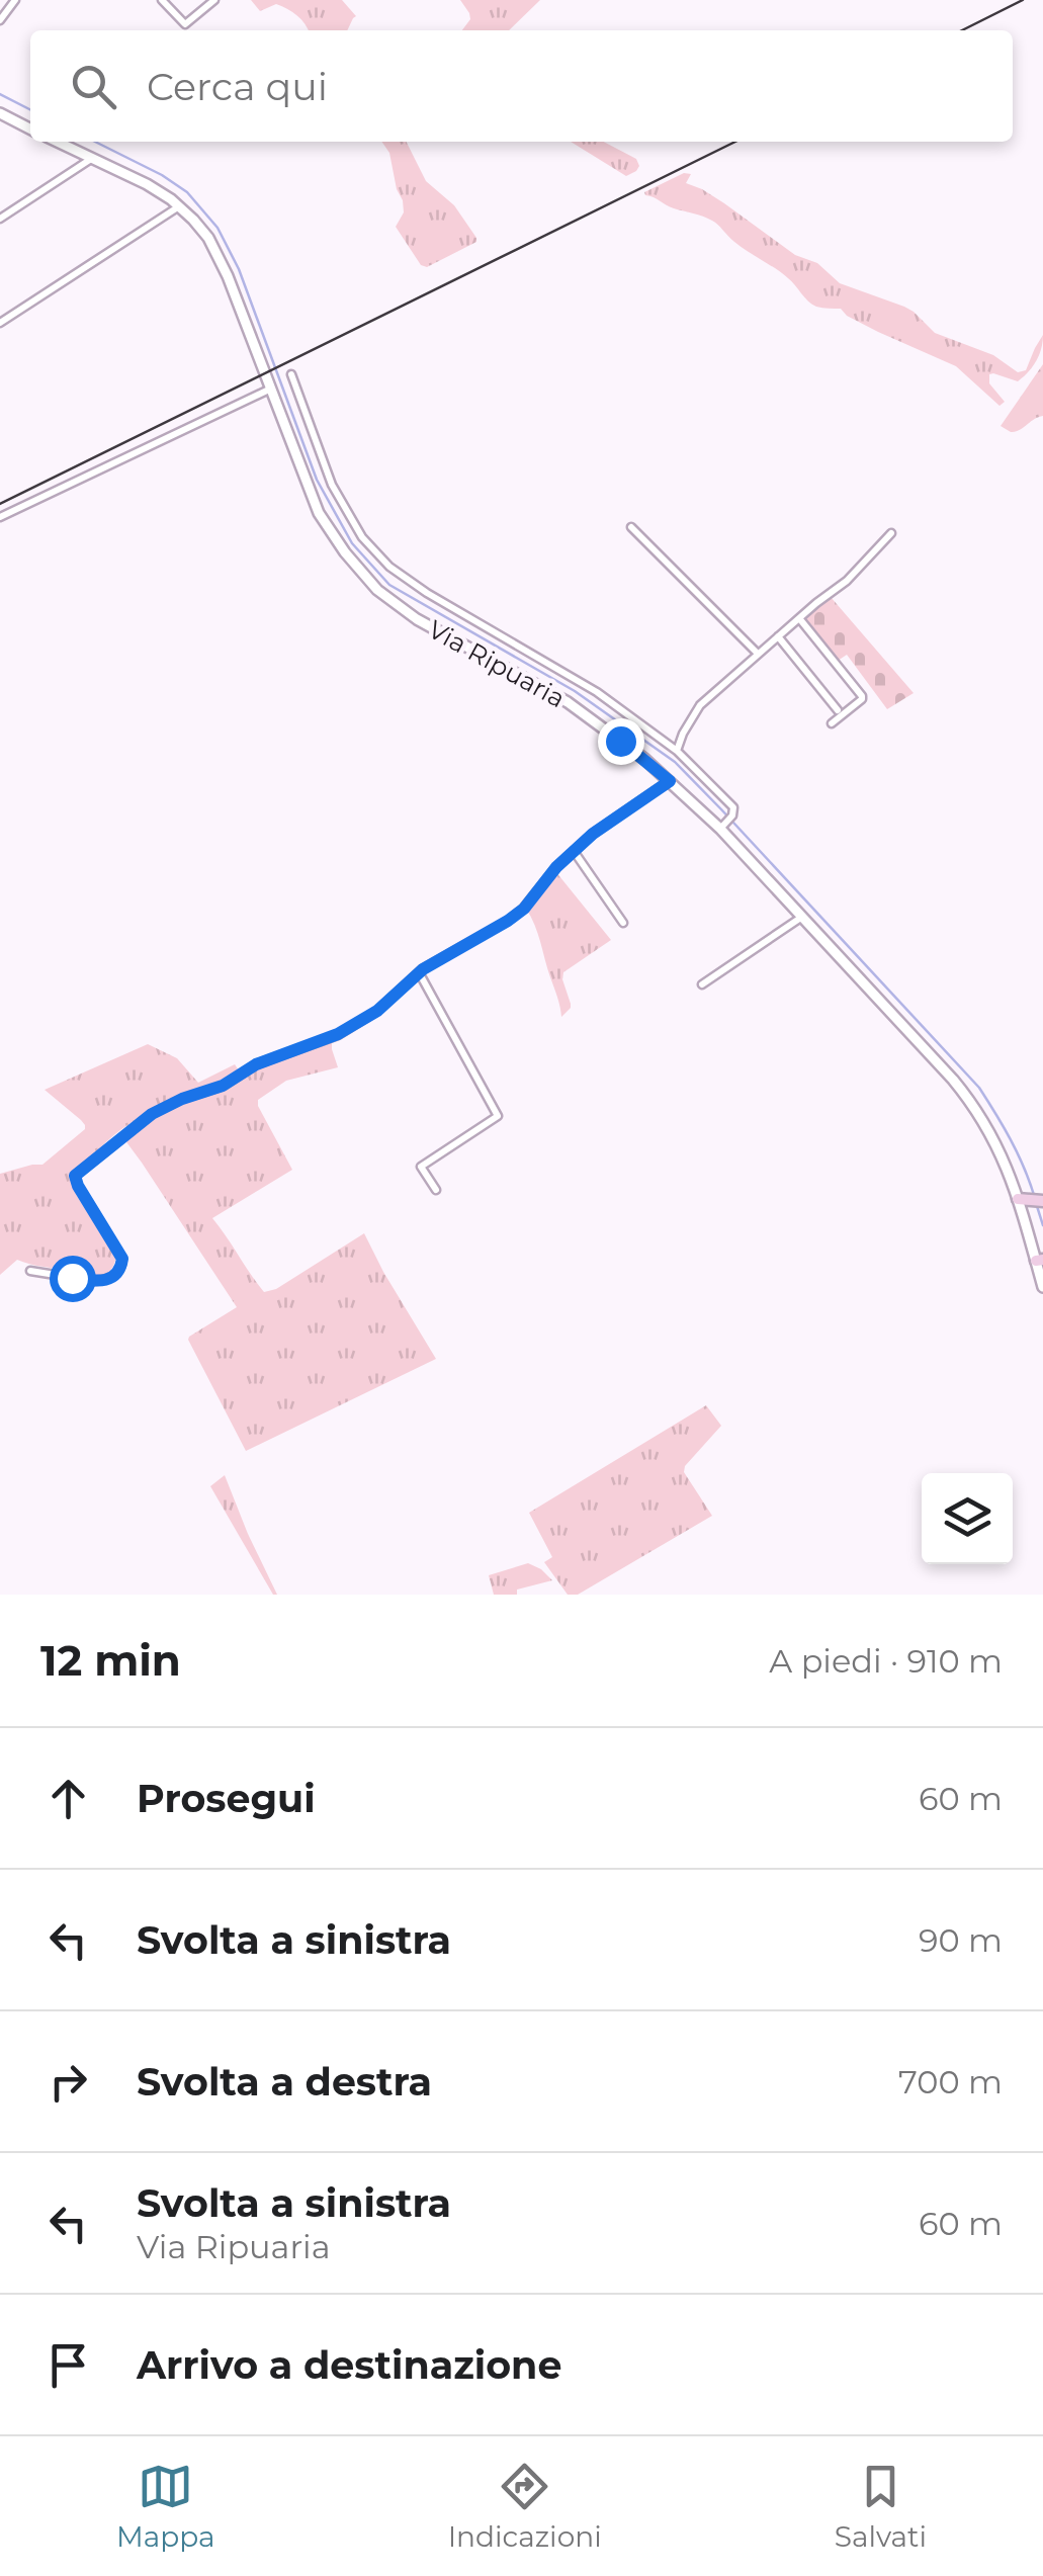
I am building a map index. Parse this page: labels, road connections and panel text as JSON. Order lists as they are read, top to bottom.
{
  "streets": {
    "street": ["Via Ripuaria"]
  },
  "page": {
    "search": "Cerca qui",
    "heading": ["12 min", "A piedi · 910 m"],
    "list": [
      ["Prosegui", "60 m"],
      ["Svolta a sinistra", "90 m"],
      ["Svolta a destra", "700 m"],
      ["Svolta a sinistra", "Via Ripuaria", "60 m"],
      "Arrivo a destinazione"
    ],
    "nav": ["Mappa", "Indicazioni", "Salvati"]
  }
}
